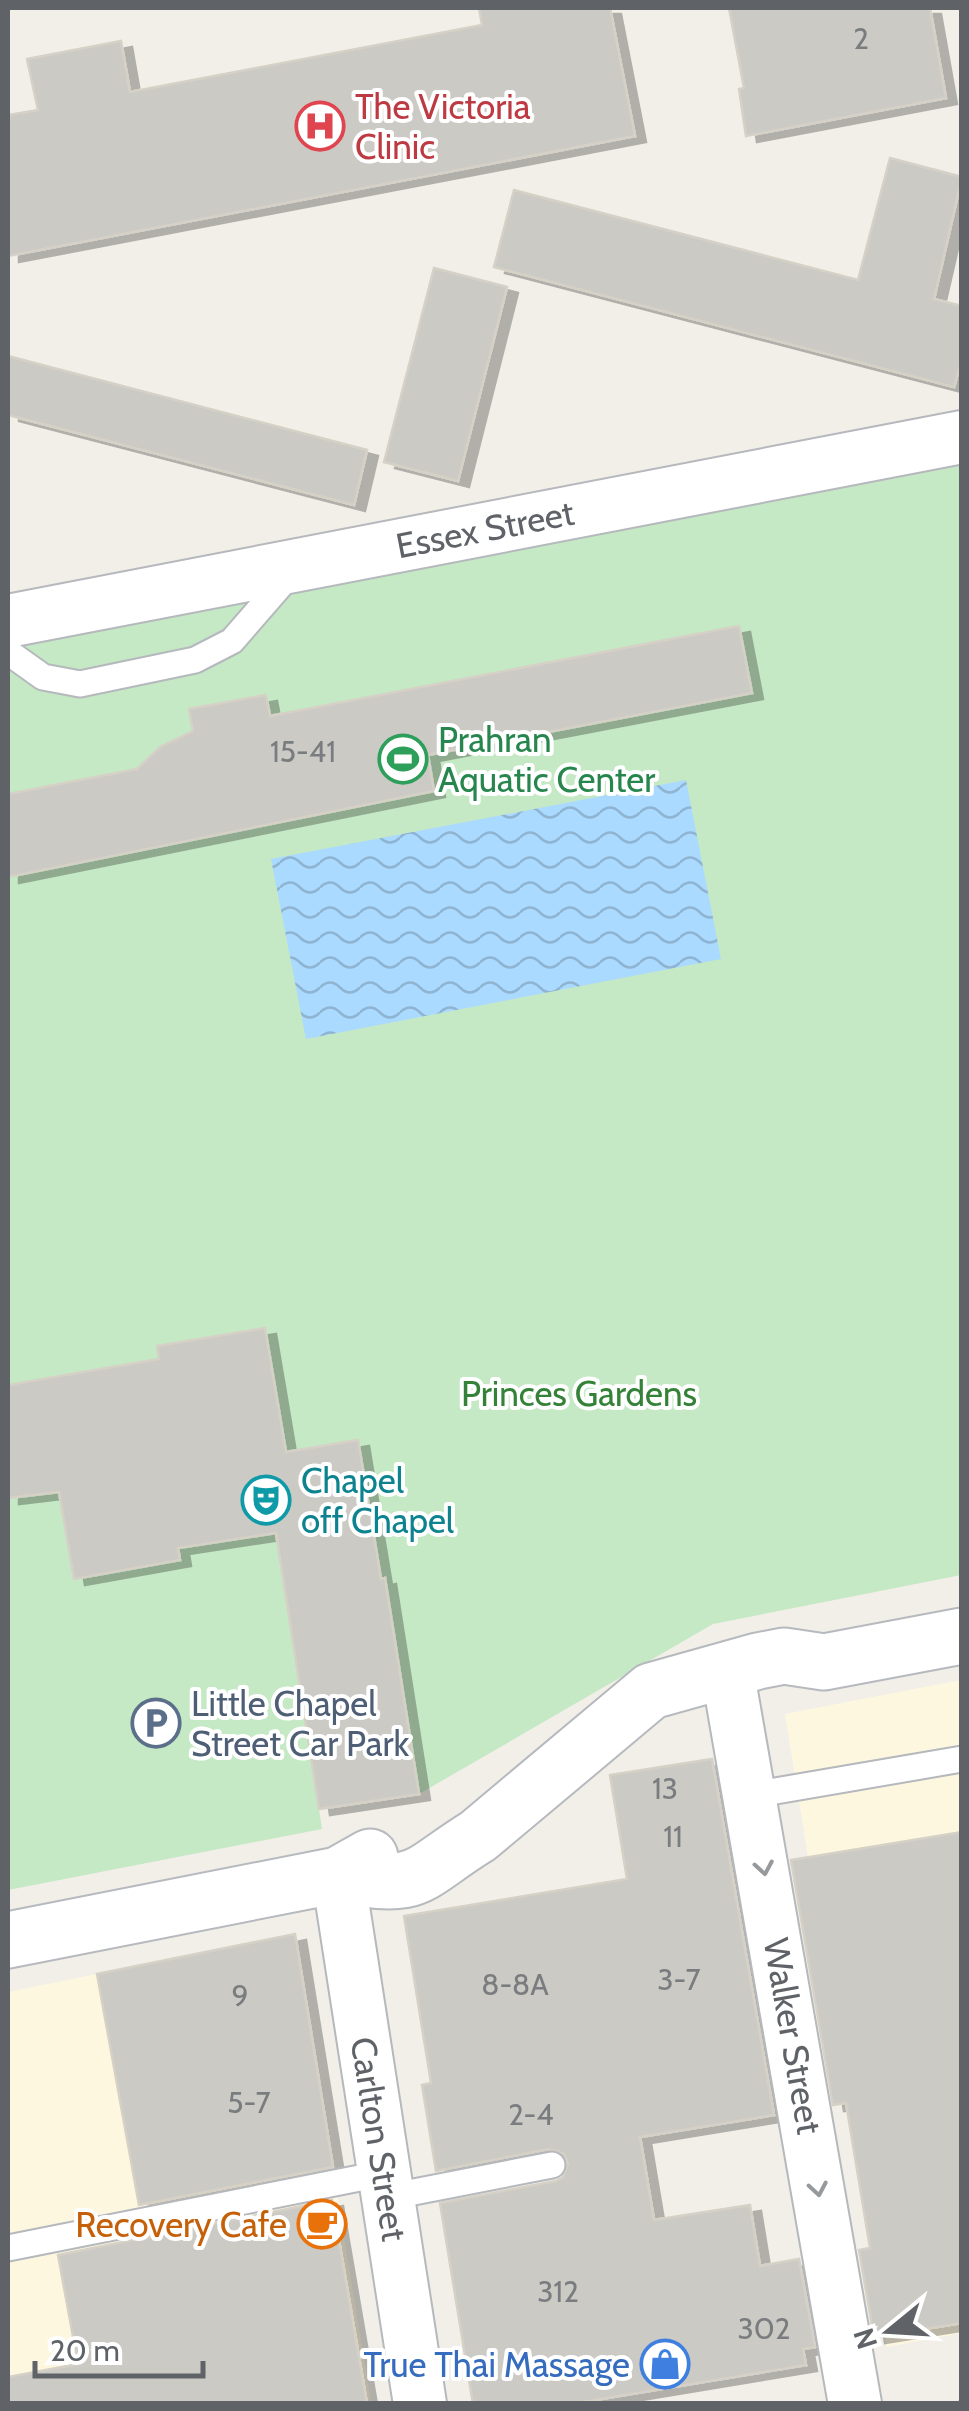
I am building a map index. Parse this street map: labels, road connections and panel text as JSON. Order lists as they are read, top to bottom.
{
  "streets": {
    "street": ["Essex Street", "Walker Street", "Carlton Street"]
  },
  "one_way": ["Walker Street"],
  "parks": ["Princes Gardens"],
  "places": {
    "hospital": ["The Victoria Clinic"],
    "sports": ["Prahran Aquatic Center"],
    "theatre": ["Chapel off Chapel"],
    "parking": ["Little Chapel Street Car Park"],
    "cafe": ["Recovery Cafe"],
    "shop": ["True Thai Massage"]
  },
  "house_numbers": [
    "2",
    "15-41",
    "13",
    "11",
    "3-7",
    "8-8A",
    "9",
    "5-7",
    "2-4",
    "312",
    "302"
  ],
  "scale_bar": "20 m",
  "north": "left"
}
